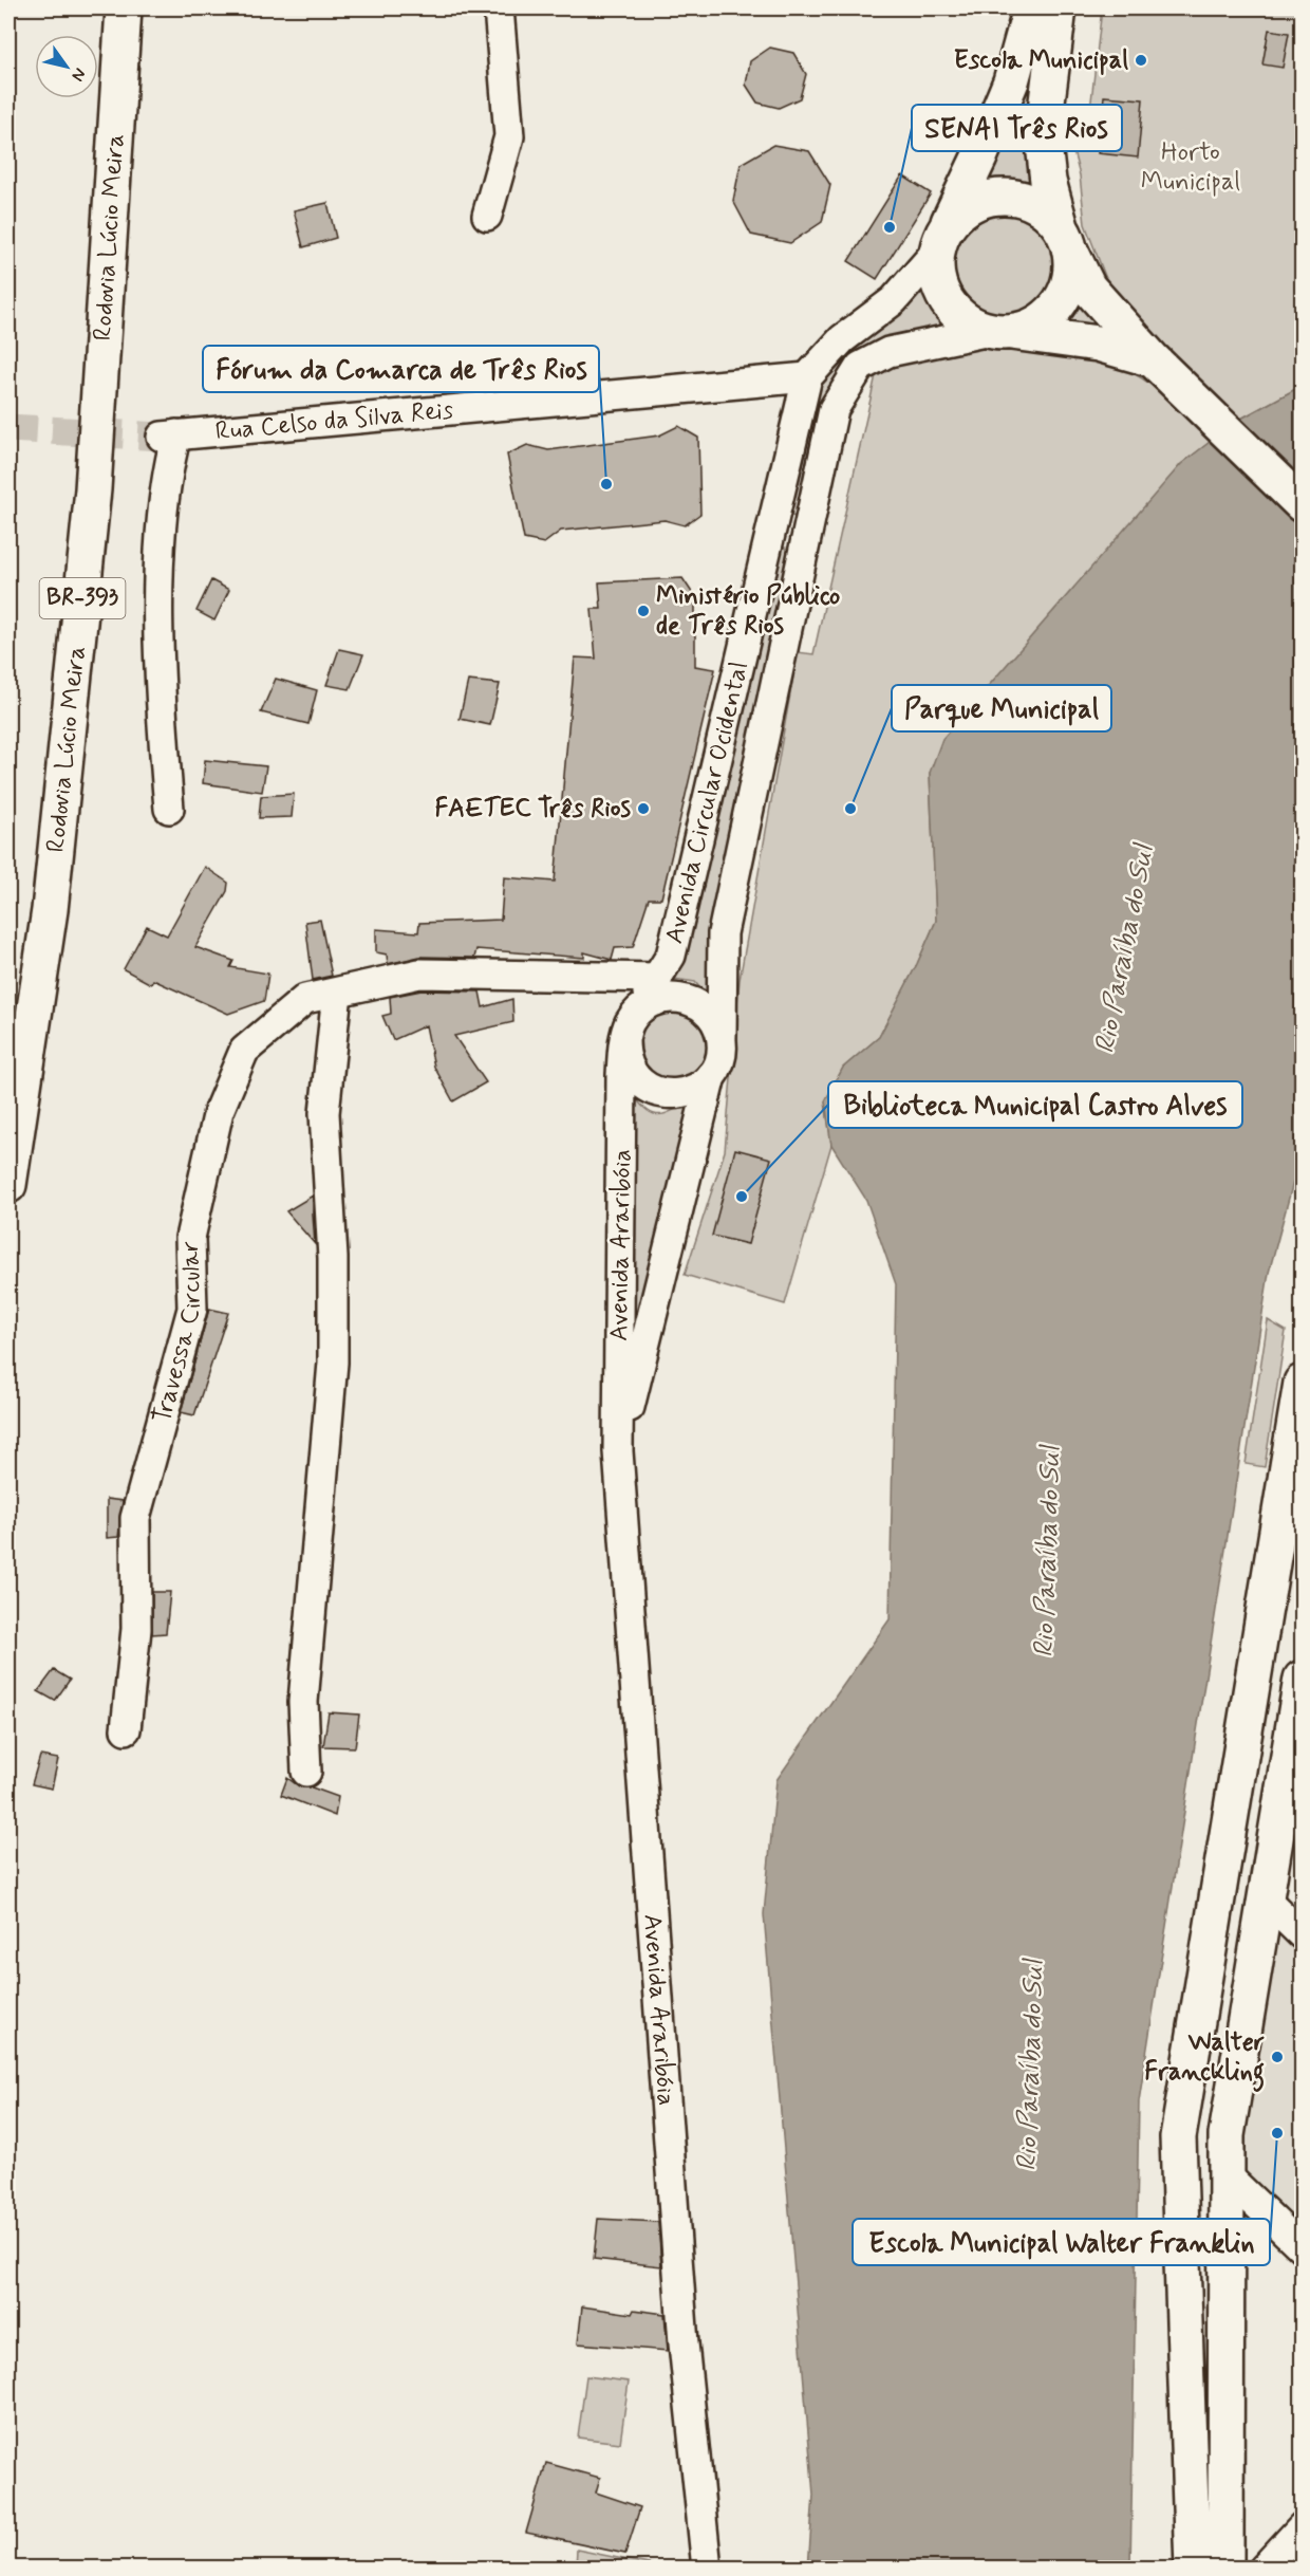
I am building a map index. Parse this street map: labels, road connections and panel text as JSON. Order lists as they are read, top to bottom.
{
  "streets": {
    "main road": ["Rodovia Lúcio Meira", "BR-393", "Avenida Circular Ocidental"],
    "street": ["Rua Celso da Silva Reis", "Avenida Araribóia", "Travessa Circular"]
  },
  "crossings": [
    ["Rua Celso da Silva Reis", "Avenida Circular Ocidental"],
    ["Avenida Circular Ocidental", "Avenida Araribóia"],
    ["Avenida Circular Ocidental", "Travessa Circular"]
  ],
  "water": ["Rio Paraíba do Sul"],
  "parks": ["Horto Municipal"],
  "places": [
    "Escola Municipal",
    "SENAI Três Rios",
    "Fórum da Comarca de Três Rios",
    "Ministério Público de Três Rios",
    "FAETEC Três Rios",
    "Parque Municipal",
    "Biblioteca Municipal Castro Alves",
    "Walter Franckling",
    "Escola Municipal Walter Franklin"
  ],
  "north": "bottom right"
}
